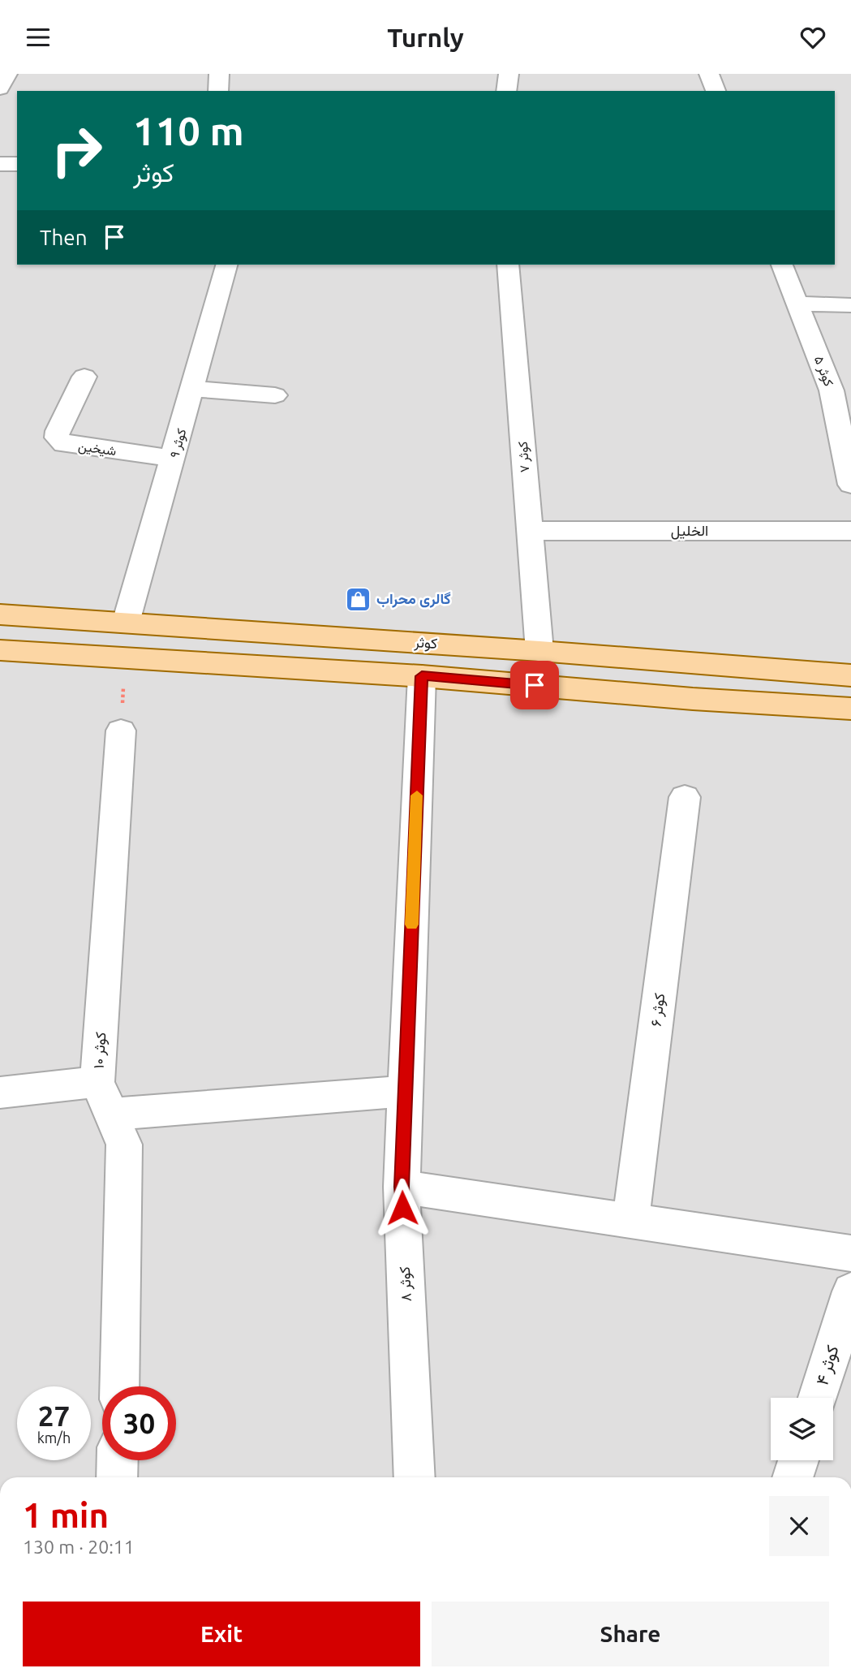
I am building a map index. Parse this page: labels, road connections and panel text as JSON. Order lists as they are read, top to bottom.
{
  "streets": {
    "main road": ["کوثر"],
    "street": [
      "کوثر ۵",
      "کوثر ۹",
      "شیخین",
      "کوثر ۷",
      "الخلیل",
      "کوثر ۶",
      "کوثر ۱۰",
      "کوثر ۸",
      "کوثر ۴"
    ]
  },
  "crossings": [
    ["کوثر ۹", "شیخین"],
    ["کوثر ۹", "کوثر"],
    ["کوثر ۷", "الخلیل"],
    ["کوثر ۷", "کوثر"]
  ],
  "places": {
    "shop": ["گالری محراب"]
  },
  "page": {
    "header": "Turnly",
    "turn": ["110 m", "کوثر"],
    "then": "Then",
    "speed": "27 km/h",
    "limit": "30",
    "heading": ["1 min", "130 m · 20:11"],
    "buttons": ["Exit", "Share"]
  }
}
